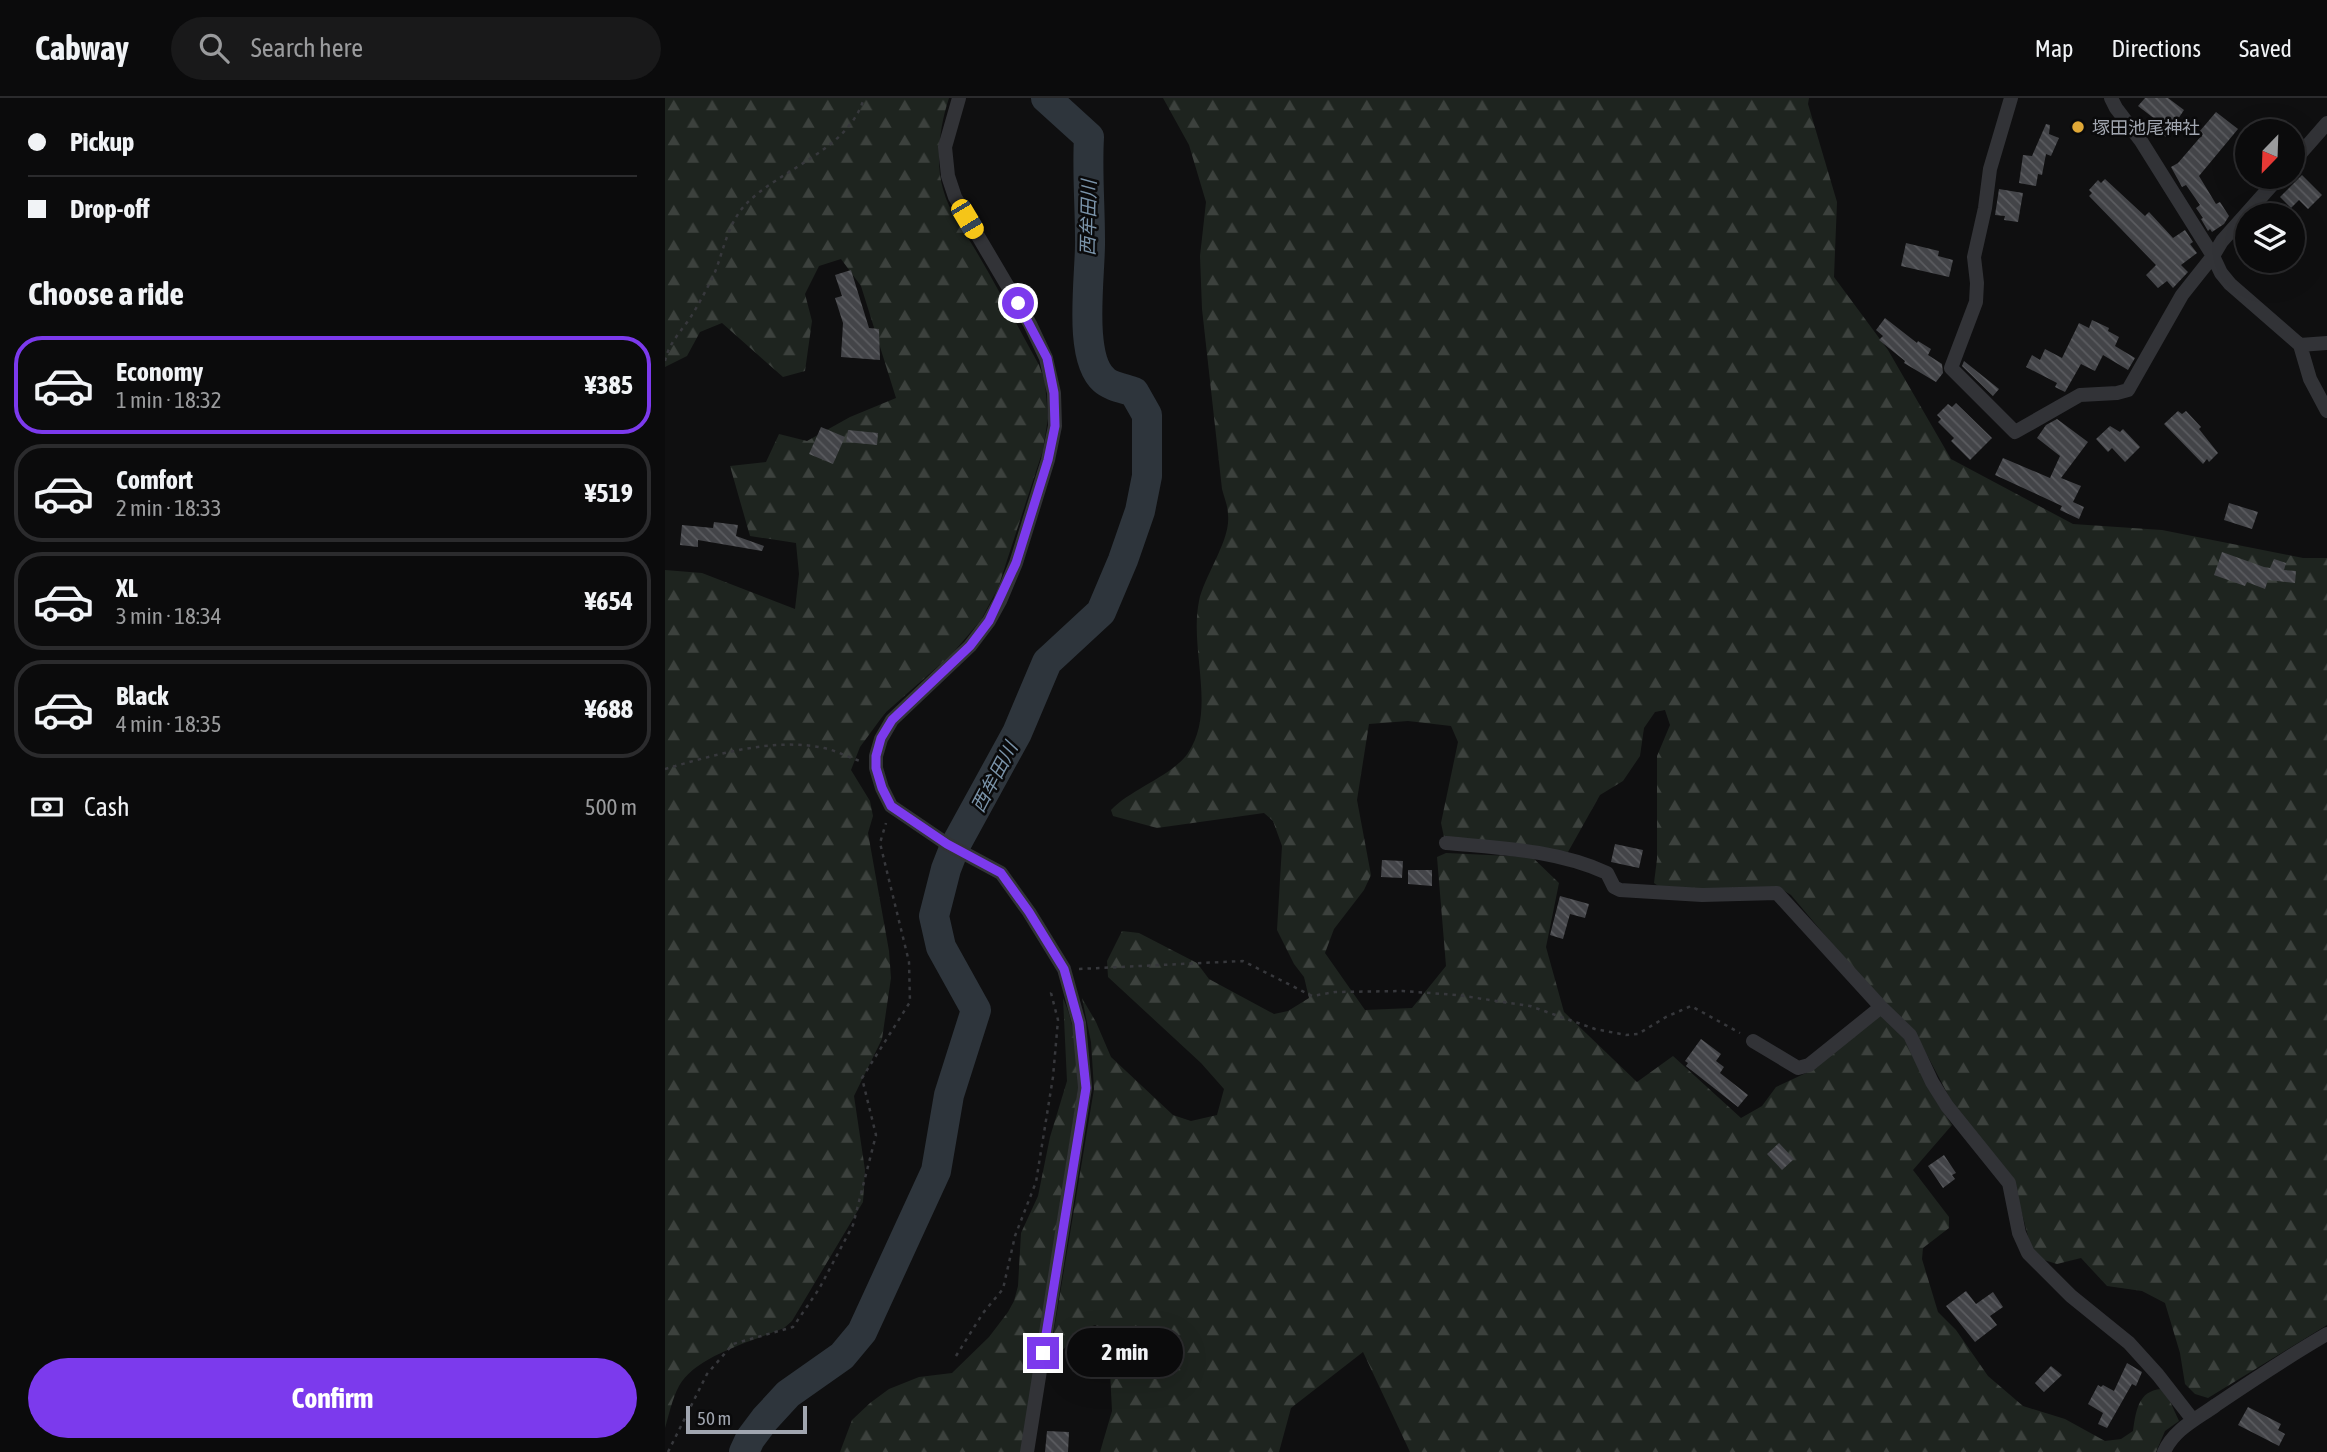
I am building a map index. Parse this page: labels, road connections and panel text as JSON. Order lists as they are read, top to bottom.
{
  "water": ["西牟田川"],
  "places": ["塚田池尾神社"],
  "scale_bar": "50 m",
  "north": "bottom left",
  "page": {
    "header": "Cabway",
    "search": "Search here",
    "nav": ["Map", "Directions", "Saved"],
    "banner": ["Pickup", "Drop-off"],
    "heading": "Choose a ride",
    "list": [
      {
        "name": "Economy",
        "note": "1 min · 18:32",
        "value": "¥385"
      },
      {
        "name": "Comfort",
        "note": "2 min · 18:33",
        "value": "¥519"
      },
      {
        "name": "XL",
        "note": "3 min · 18:34",
        "value": "¥654"
      },
      {
        "name": "Black",
        "note": "4 min · 18:35",
        "value": "¥688"
      }
    ],
    "pay": ["Cash", "500 m"],
    "bubble": "2 min",
    "buttons": "Confirm",
    "scale": "50 m"
  }
}
